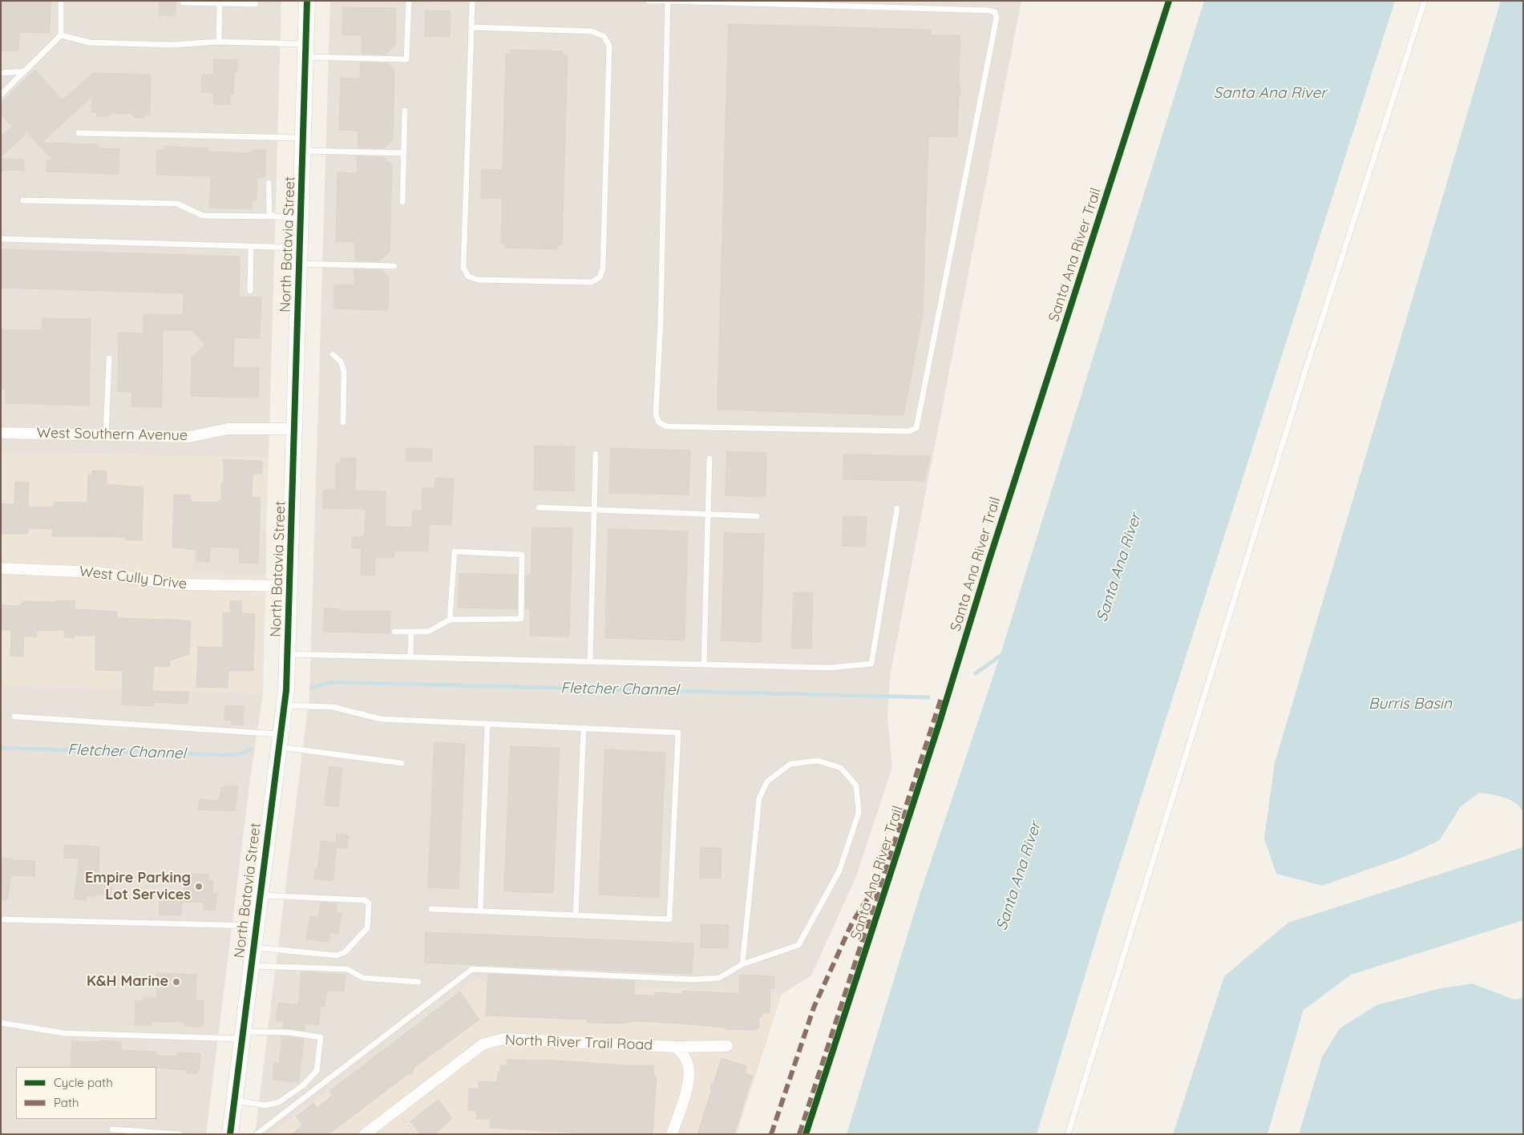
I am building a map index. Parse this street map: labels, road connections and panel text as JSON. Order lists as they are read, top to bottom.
{
  "streets": {
    "main road": ["North Batavia Street"],
    "street": ["West Southern Avenue", "West Cully Drive", "North River Trail Road"],
    "cycle path": ["Santa Ana River Trail"]
  },
  "crossings": [
    ["North Batavia Street", "West Southern Avenue"],
    ["North Batavia Street", "West Cully Drive"]
  ],
  "water": ["Santa Ana River", "Fletcher Channel", "Burris Basin"],
  "places": ["Empire Parking Lot Services", "K&H Marine"],
  "legend": ["Cycle path", "Path"]
}
